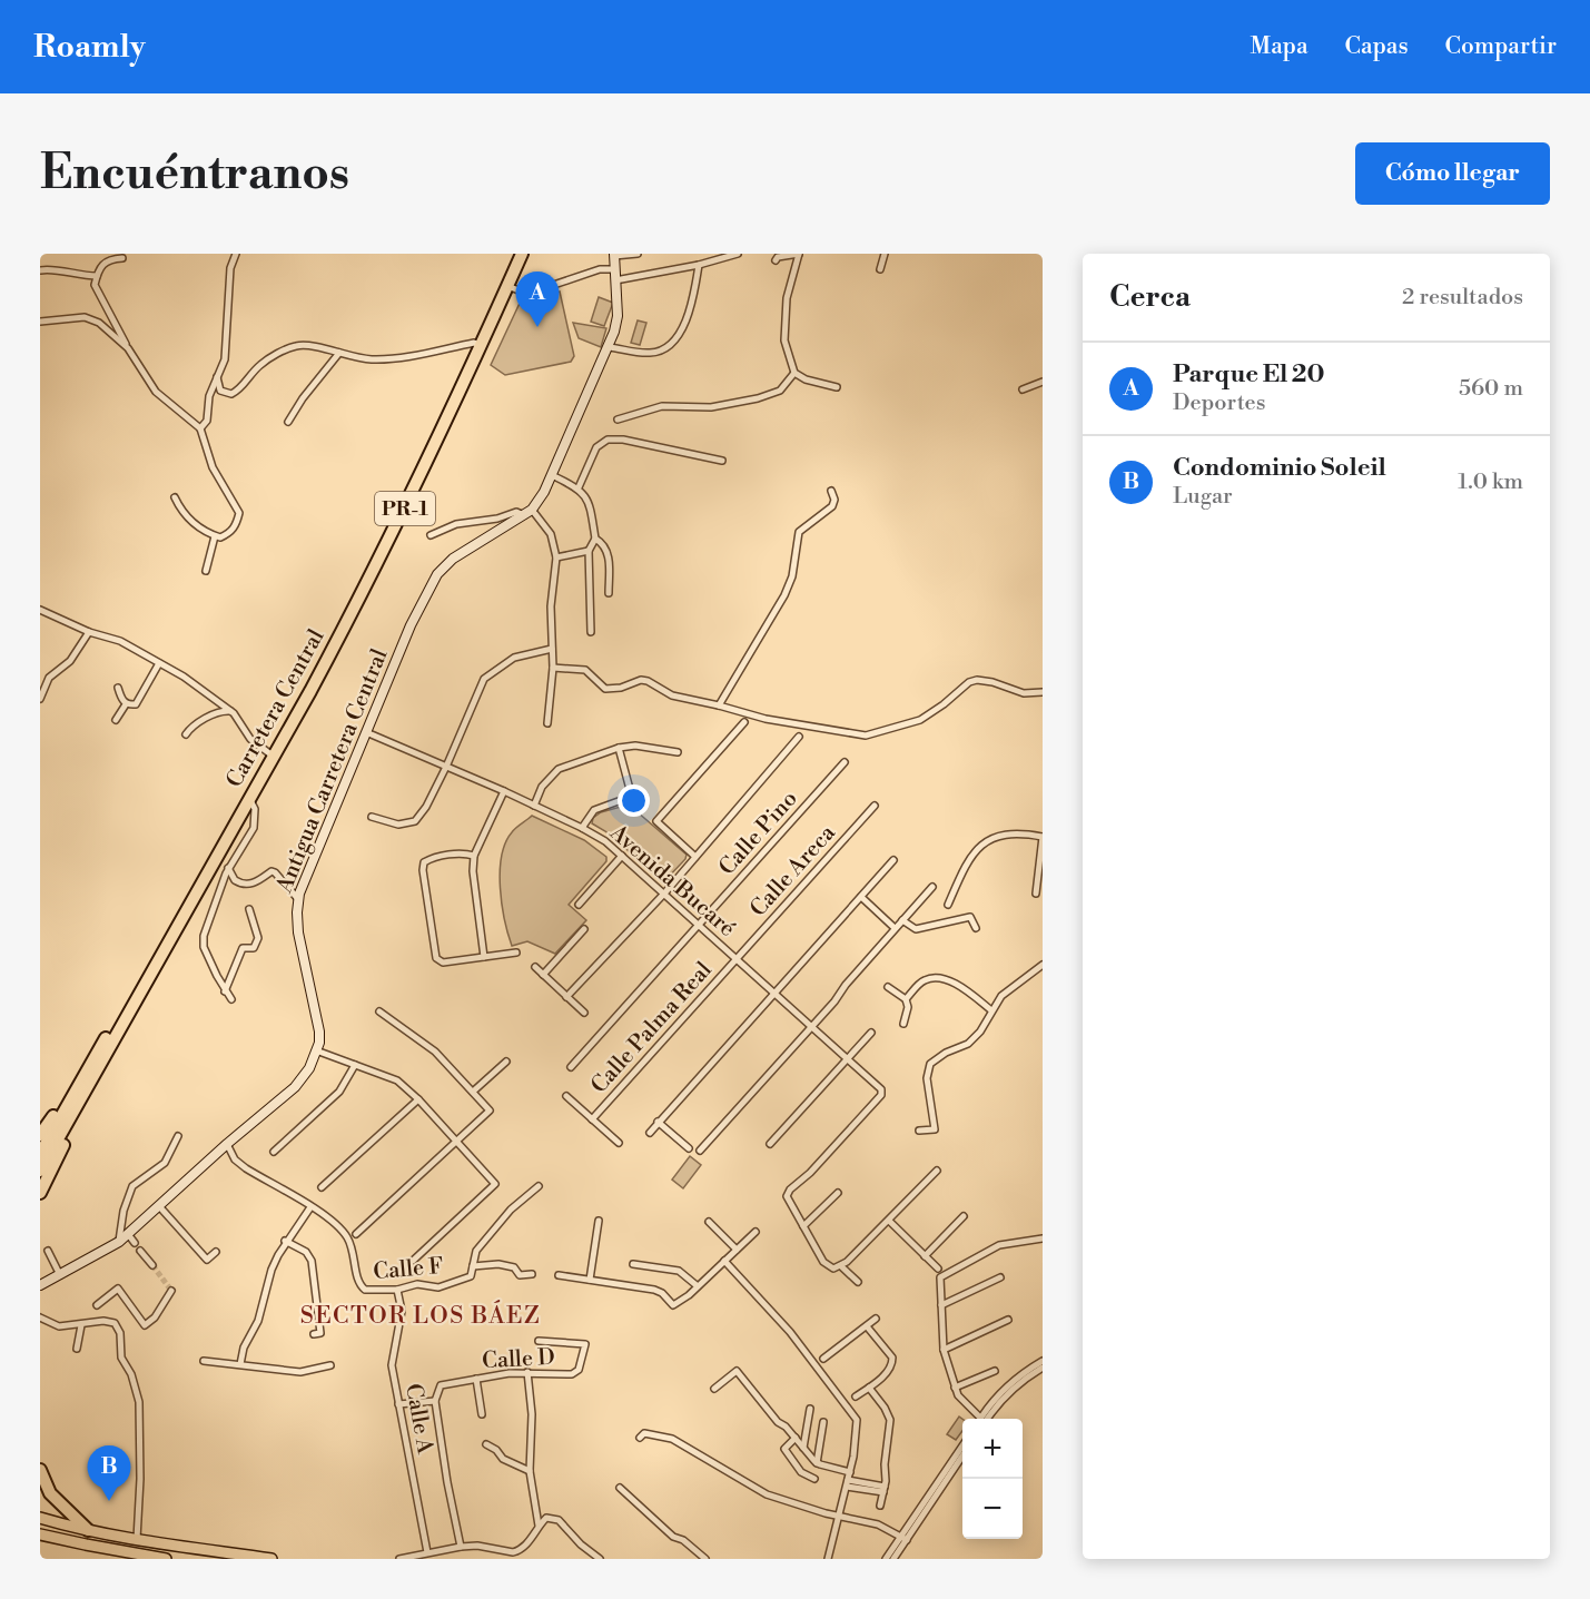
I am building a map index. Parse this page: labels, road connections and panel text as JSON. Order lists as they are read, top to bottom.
{
  "streets": {
    "highway": ["PR-1", "Carretera Central"],
    "street": [
      "Antigua Carretera Central",
      "Calle Pino",
      "Calle Areca",
      "Avenida Bucaré",
      "Calle Palma Real",
      "Calle F",
      "Calle D",
      "Calle A"
    ]
  },
  "crossings": [
    ["Antigua Carretera Central", "Avenida Bucaré"],
    ["Antigua Carretera Central", "Calle F"],
    ["Calle Pino", "Avenida Bucaré"],
    ["Calle Areca", "Avenida Bucaré"],
    ["Calle Areca", "Calle Palma Real"],
    ["Avenida Bucaré", "Calle Palma Real"],
    ["Calle F", "Calle A"]
  ],
  "districts": ["SECTOR LOS BÁEZ"],
  "page": {
    "header": "Roamly",
    "nav": ["Mapa", "Capas", "Compartir"],
    "buttons": "Cómo llegar",
    "title": "Encuéntranos",
    "heading": ["Cerca", "2 resultados"],
    "pins": ["A", "B"],
    "list": [
      {
        "mark": "A",
        "name": "Parque El 20",
        "note": "Deportes",
        "value": "560 m"
      },
      {
        "mark": "B",
        "name": "Condominio Soleil",
        "note": "Lugar",
        "value": "1.0 km"
      }
    ],
    "map_buttons": ["+", "−"]
  }
}
